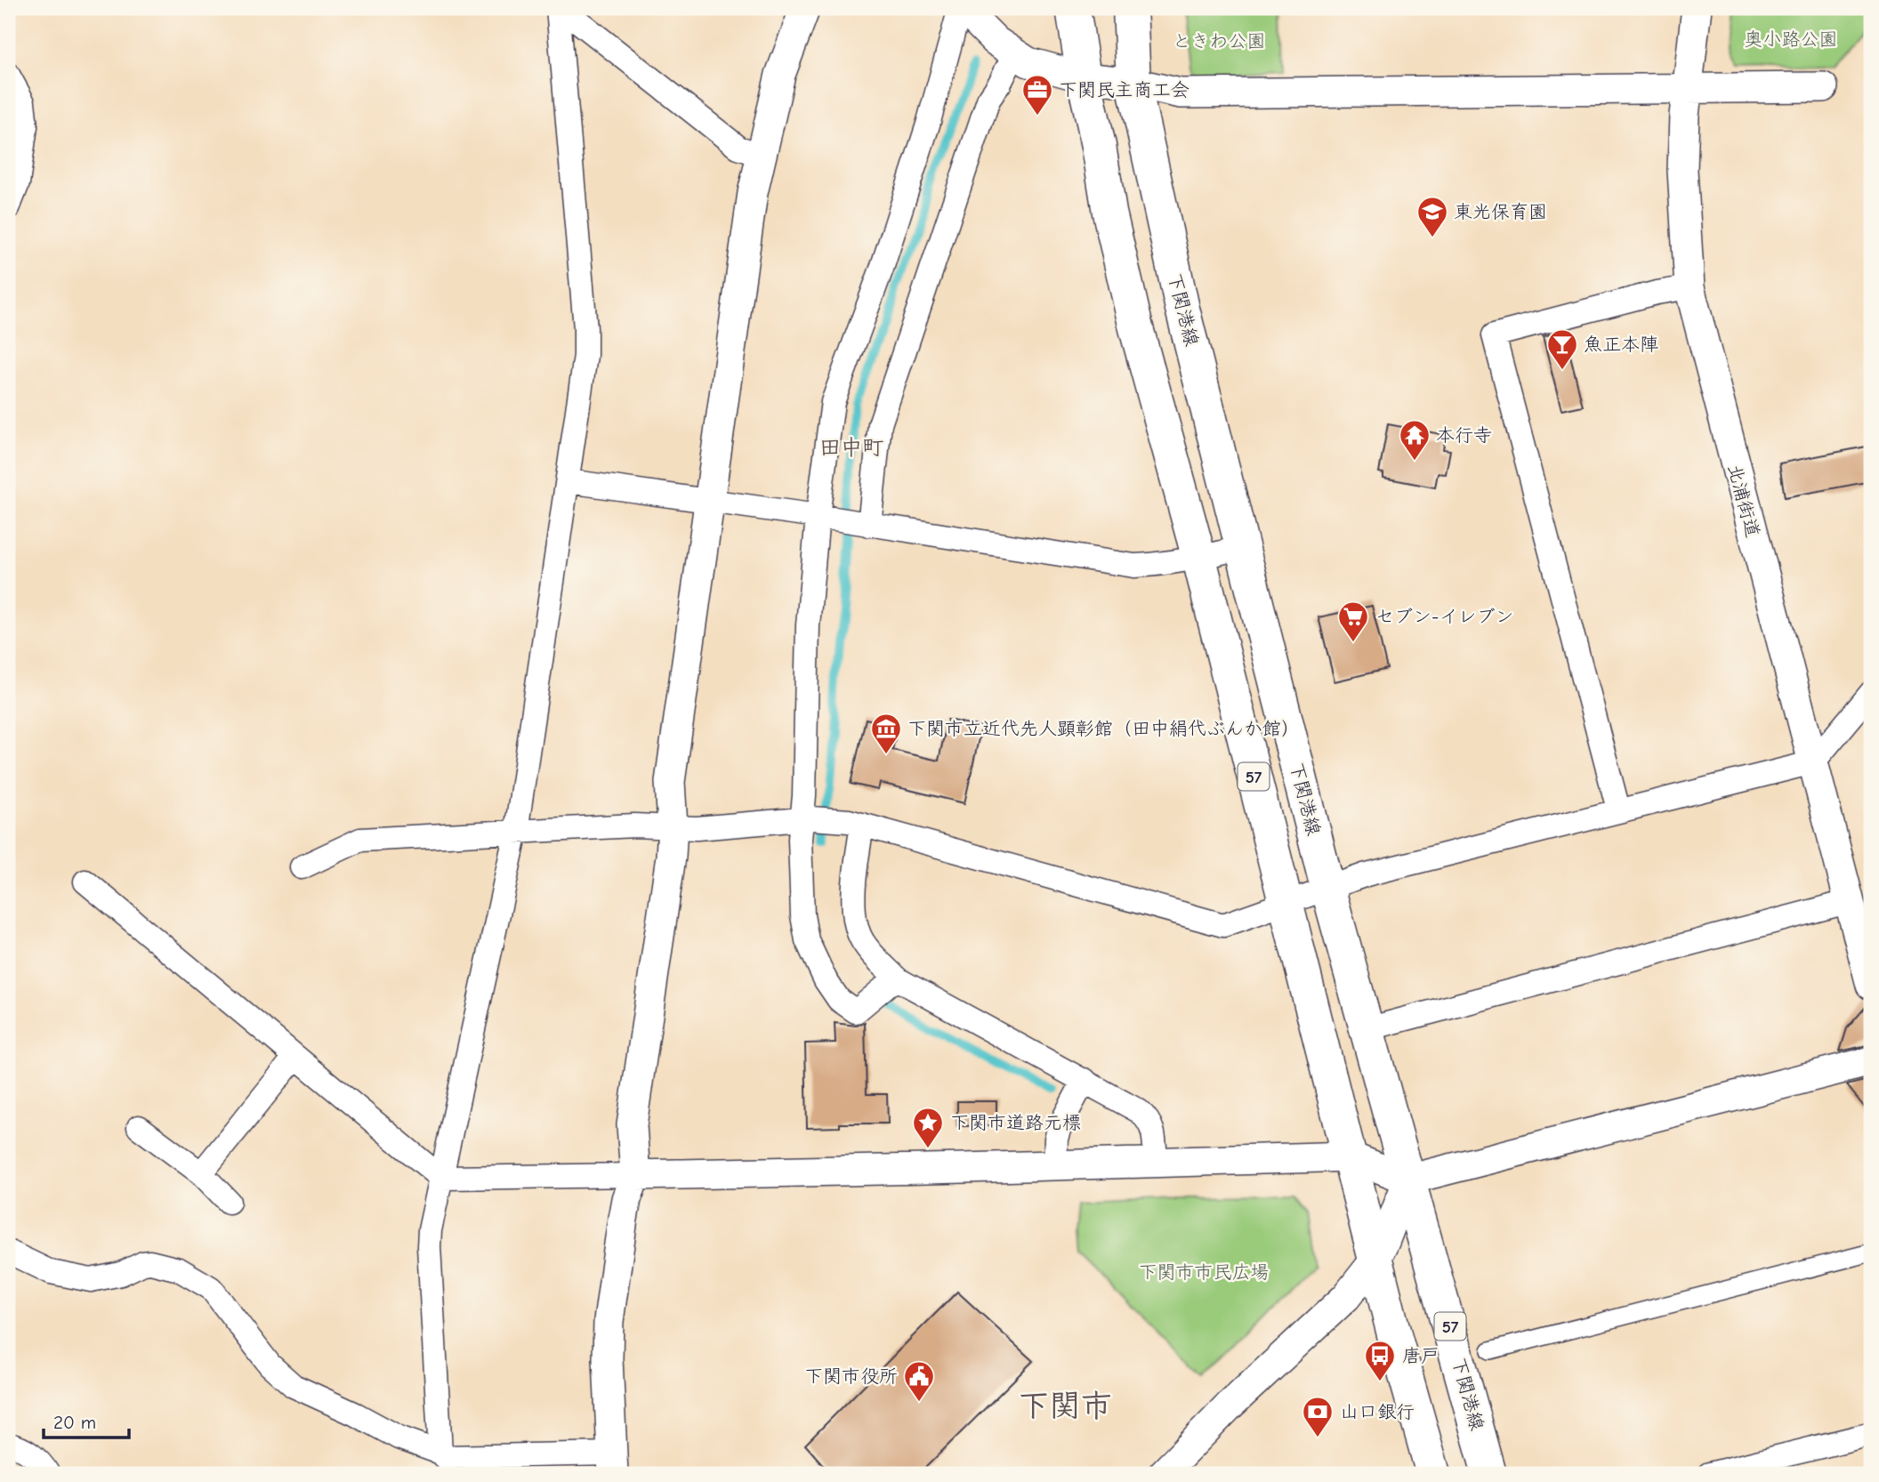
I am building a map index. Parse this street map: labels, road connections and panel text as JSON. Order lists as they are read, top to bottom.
{
  "streets": {
    "main road": ["下関港線", "57"],
    "street": ["北浦街道"]
  },
  "districts": ["田中町", "下関市"],
  "parks": ["奥小路公園", "ときわ公園", "下関市市民広場"],
  "places": {
    "office": ["下関民主商工会"],
    "school or university": ["東光保育園"],
    "bar": ["魚正本陣"],
    "temple": ["本行寺"],
    "supermarket": ["セブン-イレブン"],
    "museum": ["下関市立近代先人顕彰館（田中絹代ぶんか館）"],
    "place": ["下関市道路元標"],
    "bus stop": ["唐戸"],
    "public building": ["下関市役所"],
    "bank": ["山口銀行"]
  },
  "scale_bar": "20 m"
}
